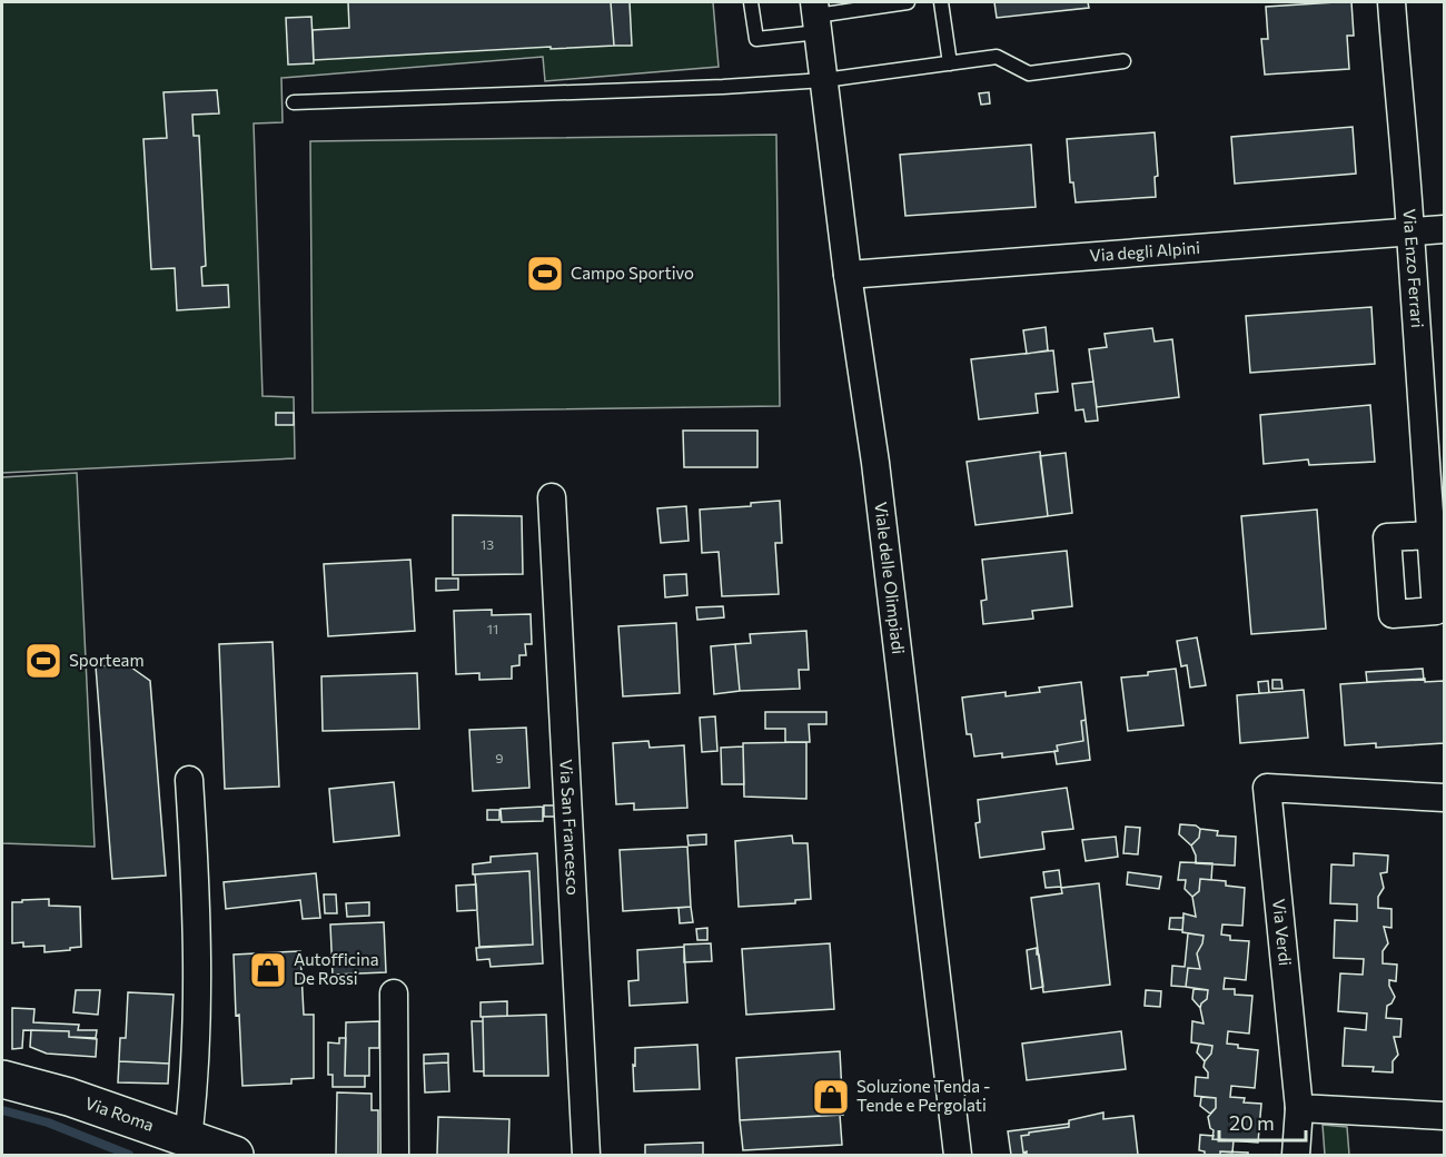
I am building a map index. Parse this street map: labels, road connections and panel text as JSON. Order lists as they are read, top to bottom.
{
  "streets": {
    "main road": ["Via Roma"],
    "street": [
      "Via degli Alpini",
      "Via Enzo Ferrari",
      "Viale delle Olimpiadi",
      "Via San Francesco",
      "Via Verdi"
    ]
  },
  "crossings": [
    ["Via degli Alpini", "Via Enzo Ferrari"],
    ["Via degli Alpini", "Viale delle Olimpiadi"]
  ],
  "places": {
    "sports": ["Campo Sportivo", "Sporteam"],
    "shop": ["Autofficina De Rossi", "Soluzione Tenda - Tende e Pergolati"]
  },
  "house_numbers": ["13", "11", "9"],
  "scale_bar": "20 m"
}
